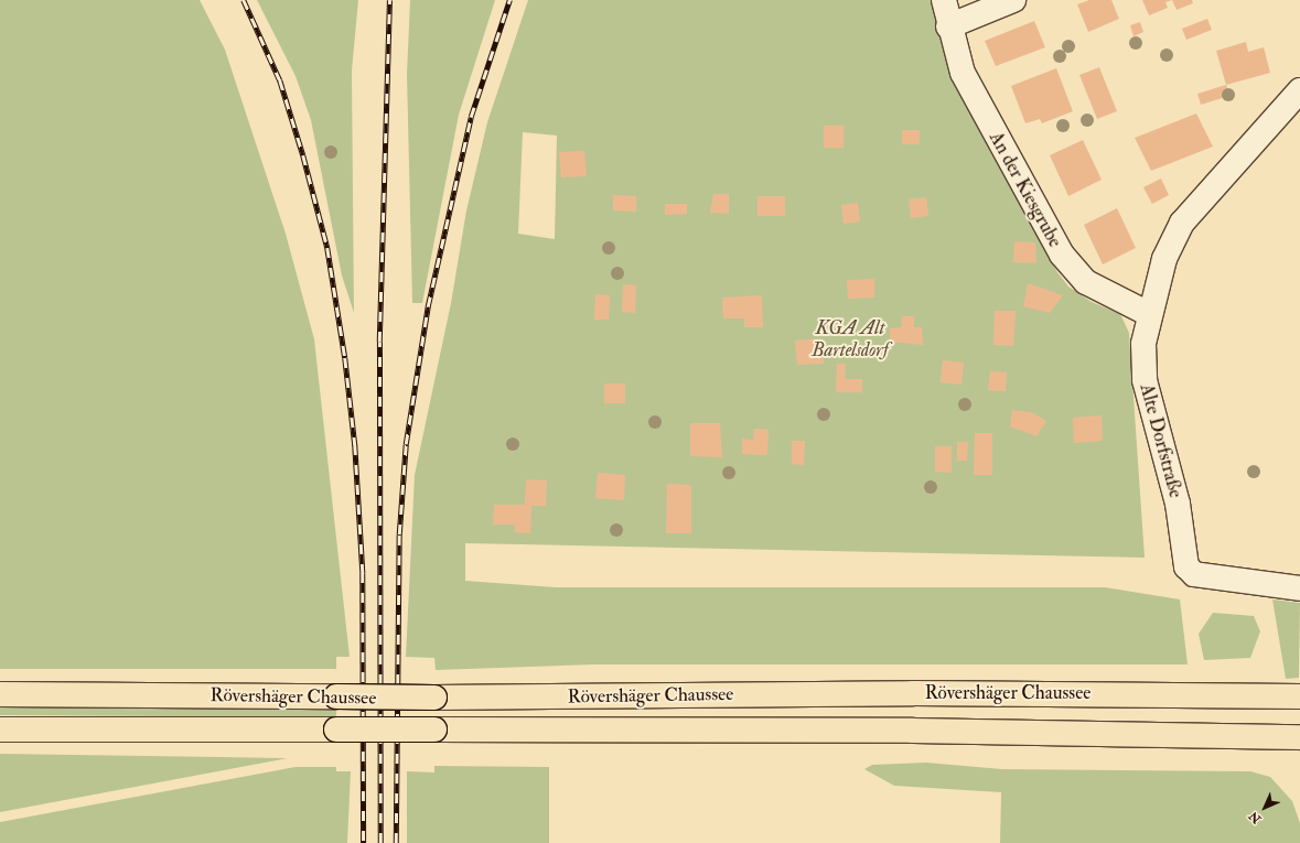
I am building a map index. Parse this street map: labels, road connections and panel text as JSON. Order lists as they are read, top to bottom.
{
  "streets": {
    "highway": ["Rövershäger Chaussee"],
    "street": ["An der Kiesgrube", "Alte Dorfstraße"]
  },
  "crossings": [
    ["An der Kiesgrube", "Alte Dorfstraße"]
  ],
  "parks": ["KGA Alt Bartelsdorf"],
  "north": "bottom left"
}
